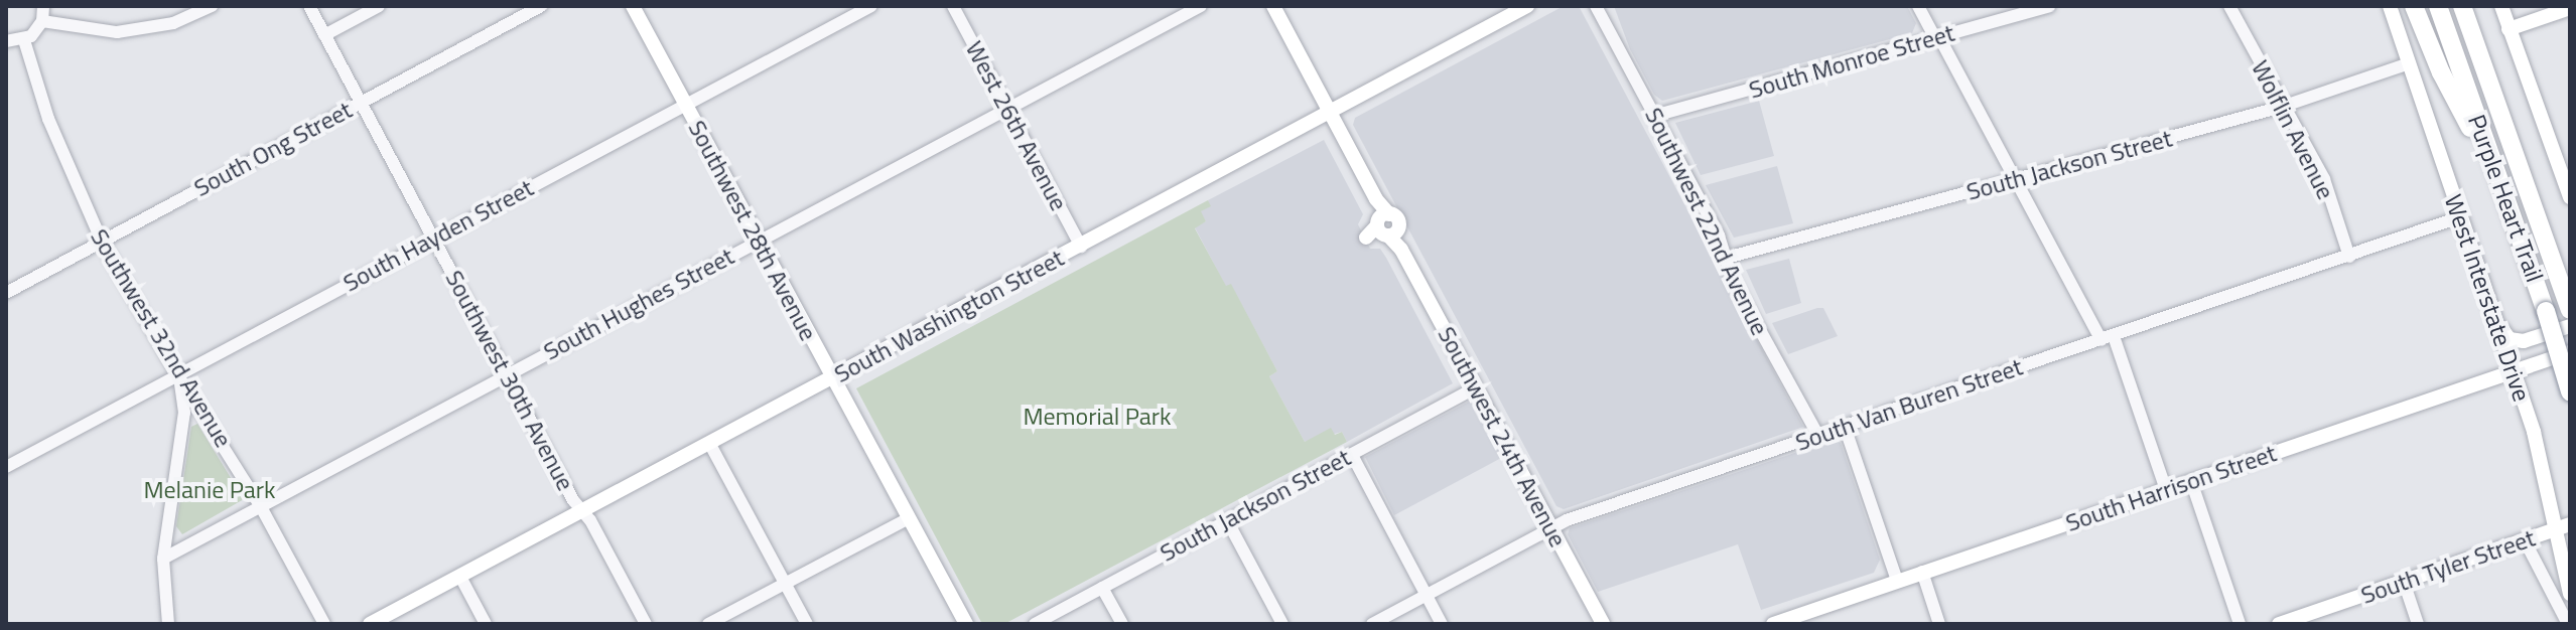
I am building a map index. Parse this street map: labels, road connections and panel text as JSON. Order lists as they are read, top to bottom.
{
  "streets": {
    "highway": ["Purple Heart Trail"],
    "main road": [
      "Southwest 28th Avenue",
      "West Interstate Drive",
      "South Washington Street",
      "Southwest 24th Avenue",
      "South Harrison Street",
      "South Tyler Street"
    ],
    "street": [
      "South Monroe Street",
      "West 26th Avenue",
      "Wolflin Avenue",
      "South Ong Street",
      "South Jackson Street",
      "Southwest 22nd Avenue",
      "South Hayden Street",
      "South Hughes Street",
      "Southwest 32nd Avenue",
      "Southwest 30th Avenue",
      "South Van Buren Street"
    ]
  },
  "crossings": [
    ["South Monroe Street", "Southwest 22nd Avenue"],
    ["West 26th Avenue", "South Hughes Street"],
    ["West 26th Avenue", "South Washington Street"],
    ["Wolflin Avenue", "South Jackson Street"],
    ["Wolflin Avenue", "South Van Buren Street"],
    ["South Ong Street", "Southwest 32nd Avenue"],
    ["South Ong Street", "Southwest 30th Avenue"],
    ["South Jackson Street", "Southwest 22nd Avenue"],
    ["South Jackson Street", "West Interstate Drive"],
    ["South Jackson Street", "Southwest 24th Avenue"],
    ["Southwest 22nd Avenue", "South Van Buren Street"],
    ["Southwest 28th Avenue", "South Hayden Street"],
    ["Southwest 28th Avenue", "South Hughes Street"],
    ["Southwest 28th Avenue", "South Washington Street"],
    ["South Hayden Street", "Southwest 32nd Avenue"],
    ["South Hayden Street", "Southwest 30th Avenue"],
    ["West Interstate Drive", "South Van Buren Street"],
    ["West Interstate Drive", "South Harrison Street"],
    ["West Interstate Drive", "South Tyler Street"],
    ["South Hughes Street", "Southwest 32nd Avenue"],
    ["South Hughes Street", "Southwest 30th Avenue"],
    ["South Washington Street", "Southwest 30th Avenue"],
    ["South Washington Street", "Southwest 24th Avenue"],
    ["South Van Buren Street", "Southwest 24th Avenue"]
  ],
  "parks": ["Memorial Park", "Melanie Park"]
}
